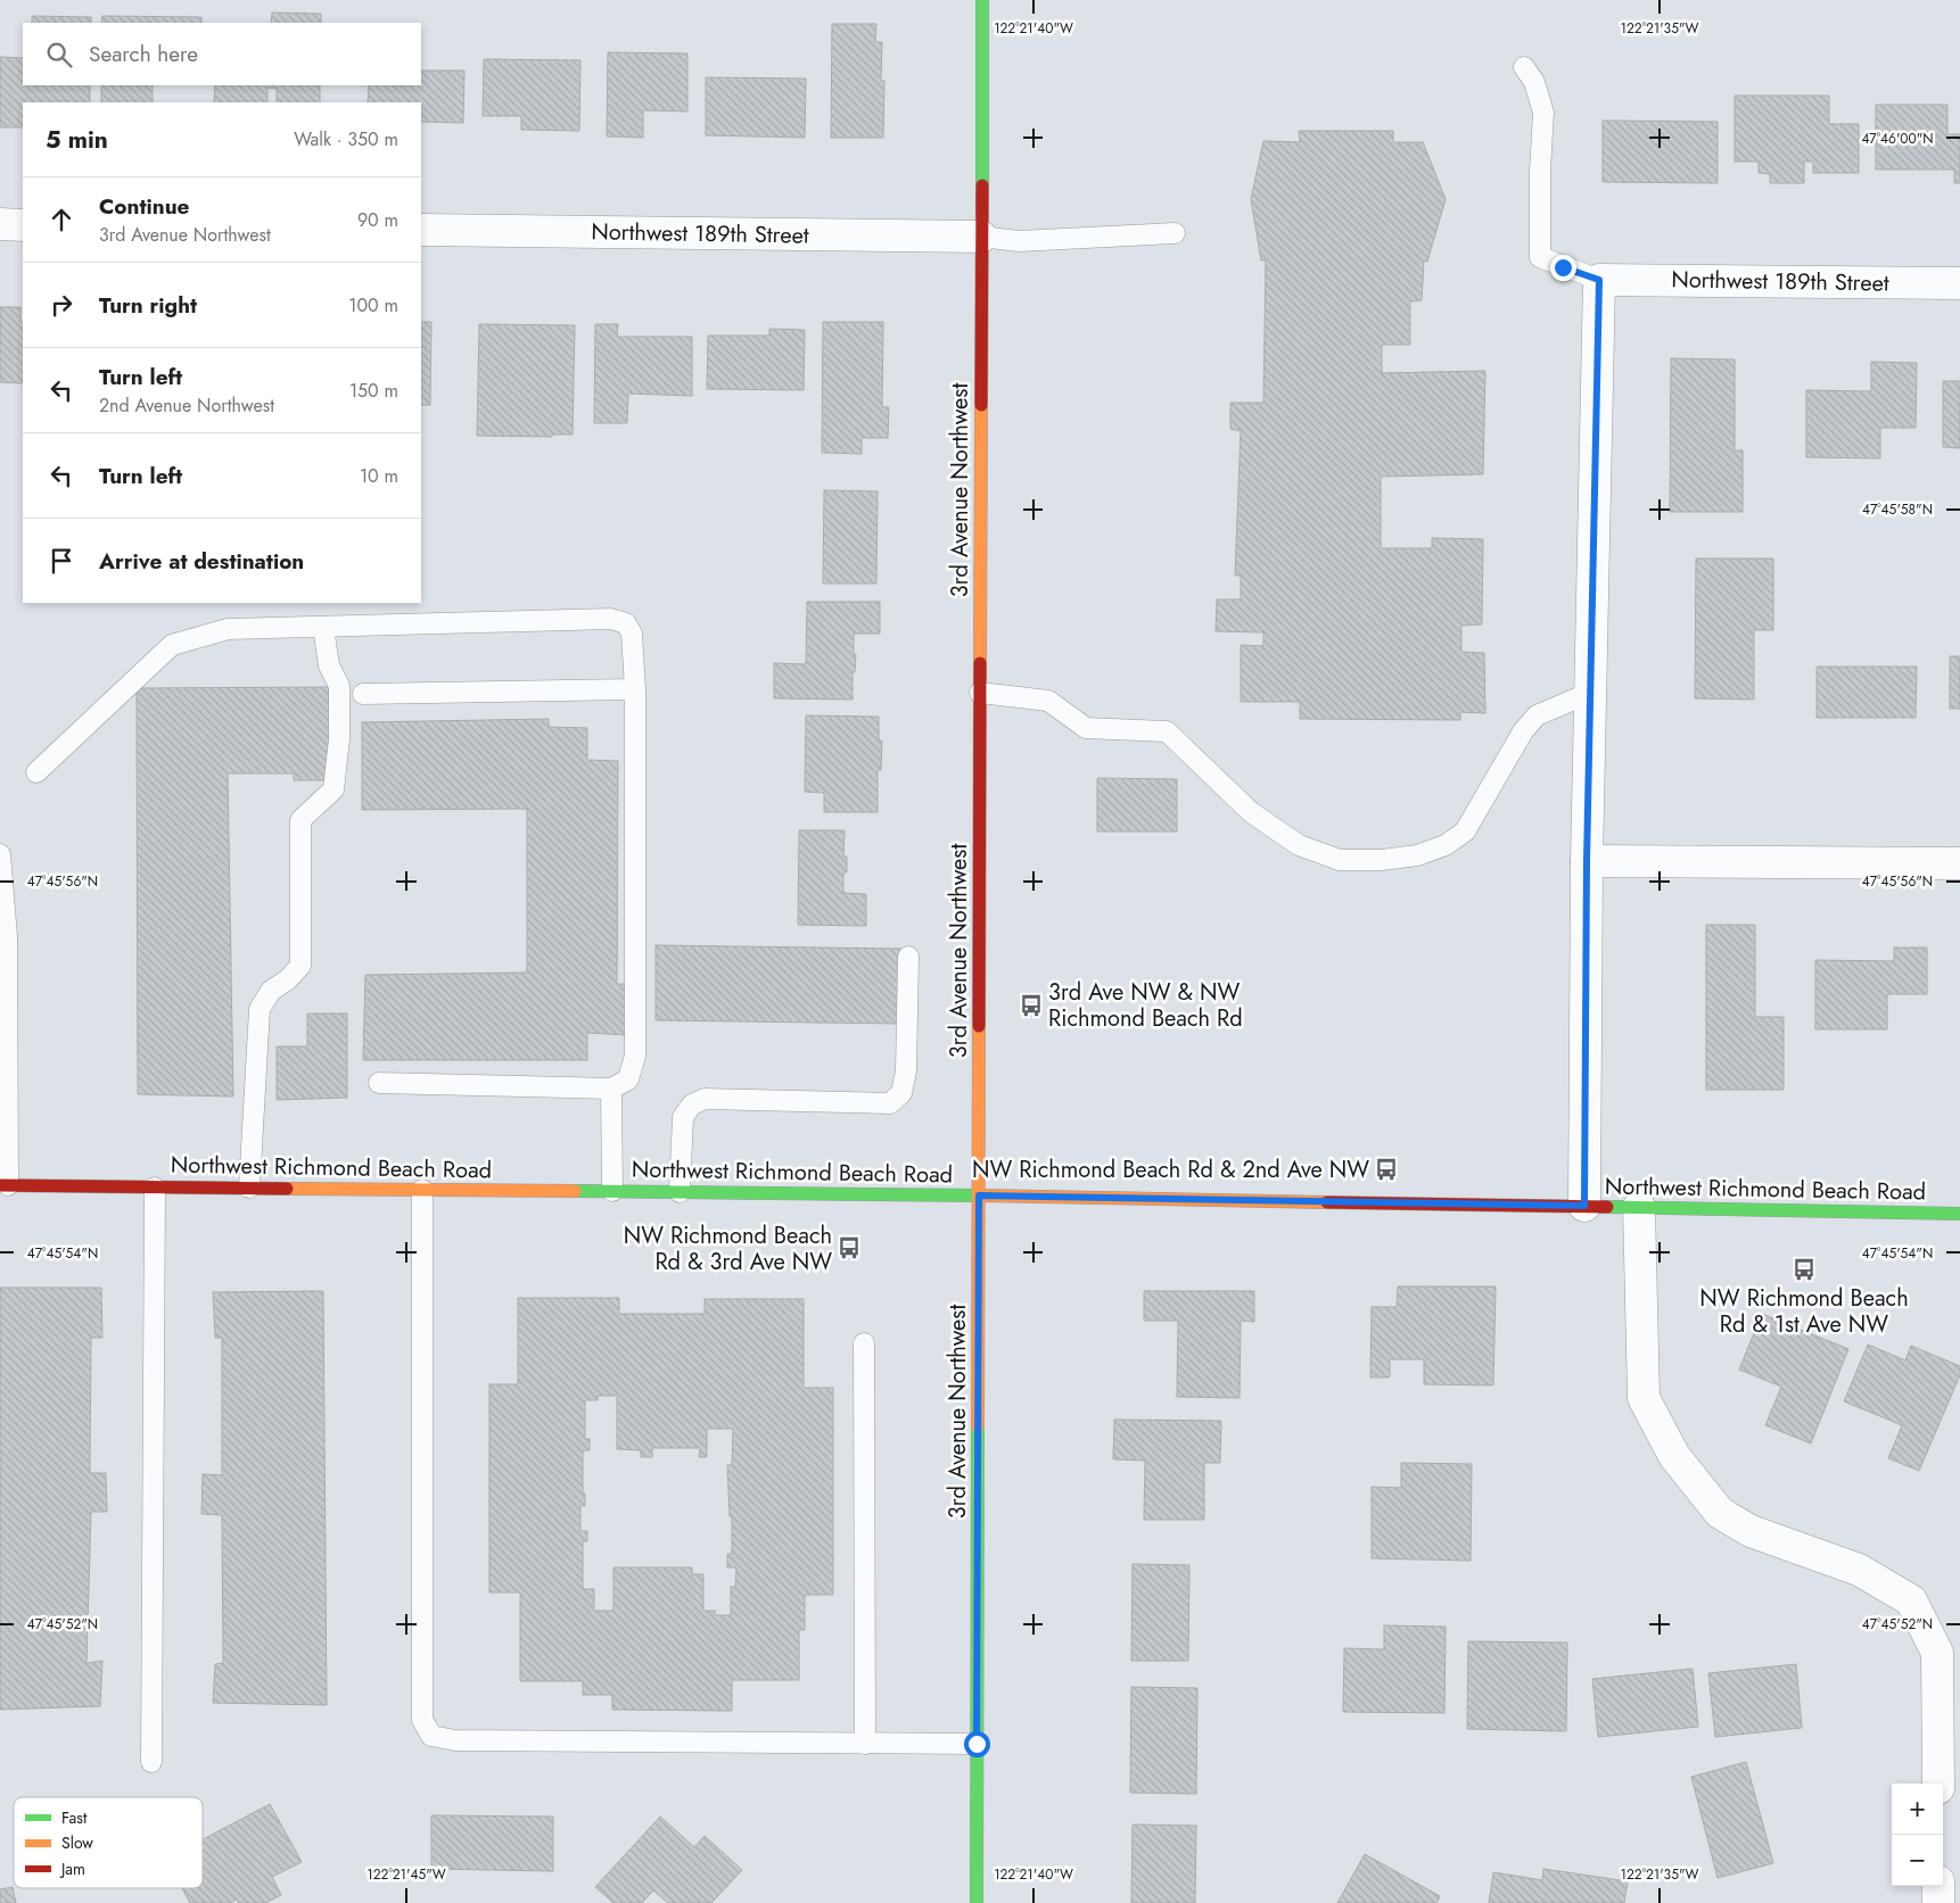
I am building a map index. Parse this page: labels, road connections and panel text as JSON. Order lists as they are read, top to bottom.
{
  "streets": {
    "main road": ["3rd Avenue Northwest", "Northwest Richmond Beach Road"],
    "street": ["Northwest 189th Street"]
  },
  "crossings": [
    ["Northwest 189th Street", "3rd Avenue Northwest"],
    ["3rd Avenue Northwest", "Northwest Richmond Beach Road"]
  ],
  "places": {
    "bus stop": [
      "3rd Ave NW & NW Richmond Beach Rd",
      "NW Richmond Beach Rd & 2nd Ave NW",
      "NW Richmond Beach Rd & 3rd Ave NW",
      "NW Richmond Beach Rd & 1st Ave NW"
    ]
  },
  "legend": ["Fast", "Slow", "Jam"],
  "page": {
    "search": "Search here",
    "heading": ["5 min", "Walk · 350 m"],
    "list": [
      ["Continue", "3rd Avenue Northwest", "90 m"],
      ["Turn right", "100 m"],
      ["Turn left", "2nd Avenue Northwest", "150 m"],
      ["Turn left", "10 m"],
      "Arrive at destination"
    ],
    "map_buttons": ["+", "−"]
  },
  "coordinates": [
    "122°21'40\"W",
    "122°21'35\"W",
    "47°46'00\"N",
    "47°45'58\"N",
    "47°45'56\"N",
    "47°45'54\"N",
    "47°45'52\"N",
    "122°21'45\"W"
  ]
}
